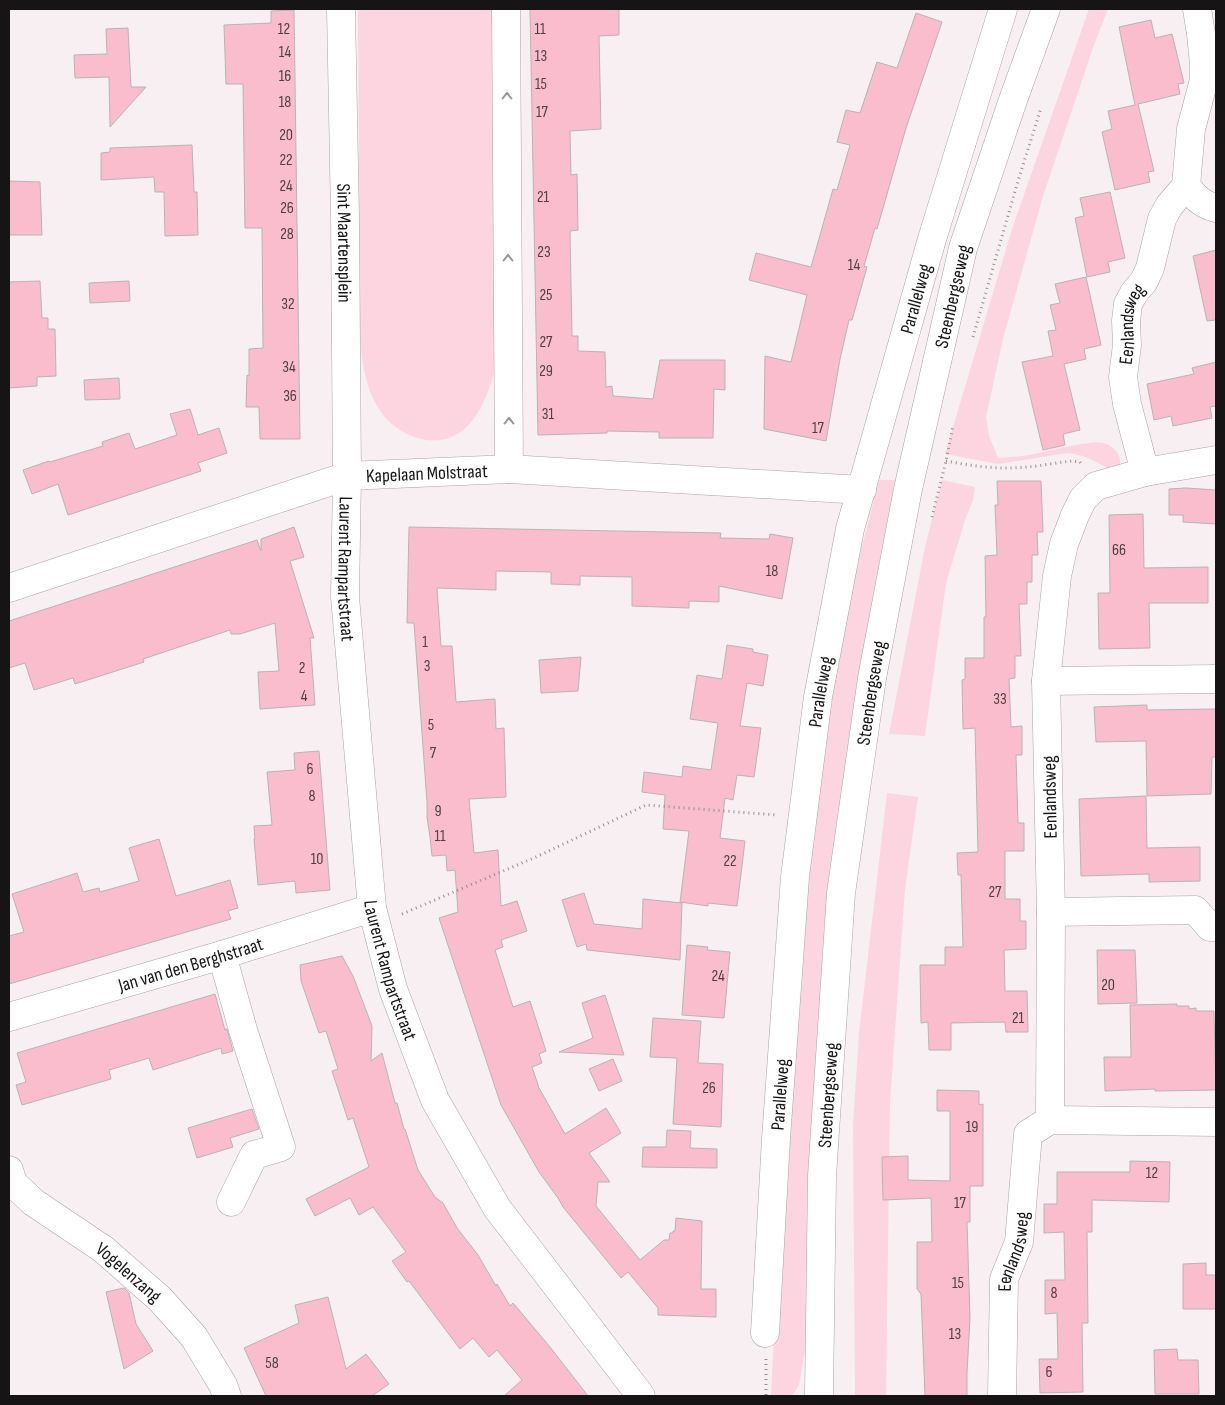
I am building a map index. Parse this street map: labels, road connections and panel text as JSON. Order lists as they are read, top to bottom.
{
  "streets": {
    "street": [
      "Sint Maartensplein",
      "Steenbergseweg",
      "Parallelweg",
      "Eenlandsweg",
      "Kapelaan Molstraat",
      "Laurent Rampartstraat",
      "Jan van den Berghstraat",
      "Vogelenzang"
    ]
  },
  "crossings": [
    ["Sint Maartensplein", "Kapelaan Molstraat"],
    ["Sint Maartensplein", "Laurent Rampartstraat"],
    ["Parallelweg", "Kapelaan Molstraat"],
    ["Kapelaan Molstraat", "Laurent Rampartstraat"],
    ["Laurent Rampartstraat", "Jan van den Berghstraat"]
  ],
  "house_numbers": [
    "12",
    "11",
    "14",
    "13",
    "16",
    "15",
    "18",
    "17",
    "20",
    "22",
    "24",
    "21",
    "26",
    "28",
    "23",
    "14",
    "25",
    "32",
    "27",
    "34",
    "29",
    "36",
    "31",
    "17",
    "66",
    "18",
    "1",
    "3",
    "2",
    "4",
    "33",
    "5",
    "7",
    "6",
    "8",
    "9",
    "11",
    "10",
    "22",
    "27",
    "24",
    "20",
    "21",
    "26",
    "19",
    "12",
    "17",
    "15",
    "8",
    "13",
    "58",
    "6"
  ]
}
